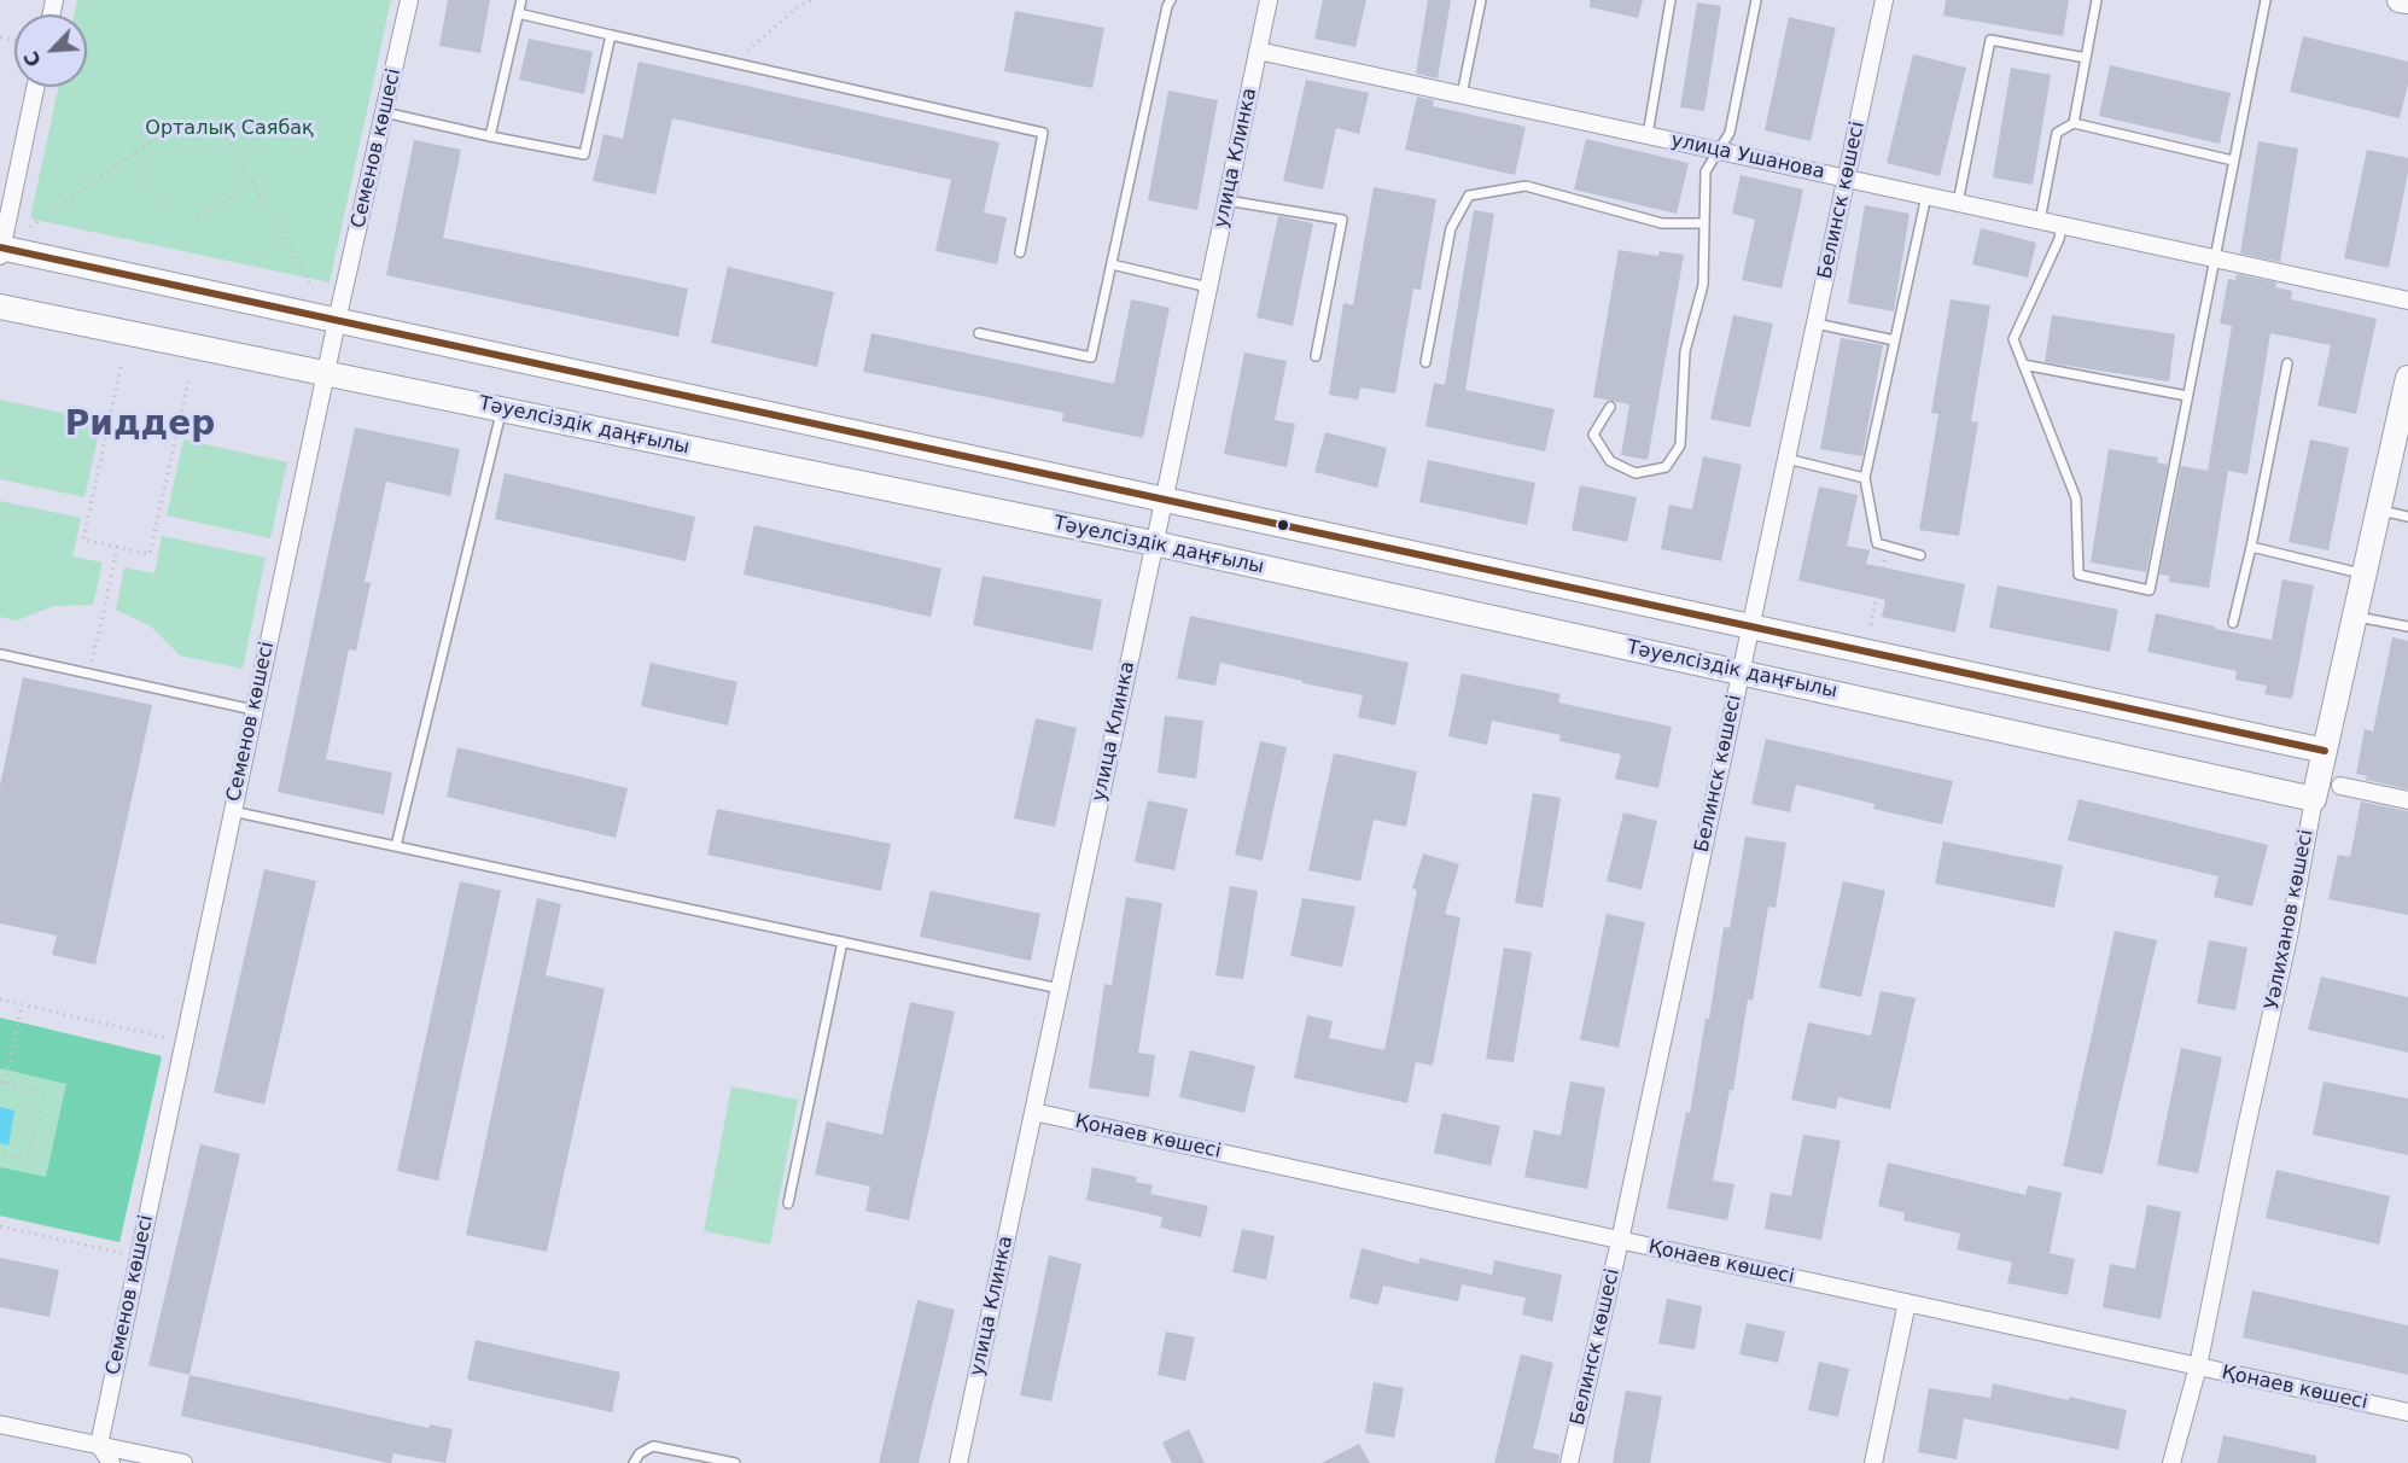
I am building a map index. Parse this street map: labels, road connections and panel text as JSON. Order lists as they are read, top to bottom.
{
  "streets": {
    "street": [
      "Семенов көшесі",
      "улица Ушанова",
      "улица Клинка",
      "Белинск көшесі",
      "Тәуелсіздік даңғылы",
      "Уәлиханов көшесі",
      "Қонаев көшесі"
    ]
  },
  "crossings": [
    ["Семенов көшесі", "Тәуелсіздік даңғылы"],
    ["улица Ушанова", "улица Клинка"],
    ["улица Ушанова", "Белинск көшесі"],
    ["улица Клинка", "Тәуелсіздік даңғылы"],
    ["улица Клинка", "Қонаев көшесі"],
    ["Белинск көшесі", "Тәуелсіздік даңғылы"],
    ["Белинск көшесі", "Қонаев көшесі"],
    ["Тәуелсіздік даңғылы", "Уәлиханов көшесі"],
    ["Уәлиханов көшесі", "Қонаев көшесі"]
  ],
  "districts": ["Риддер"],
  "parks": ["Орталық Саябақ"],
  "north": "bottom left"
}
